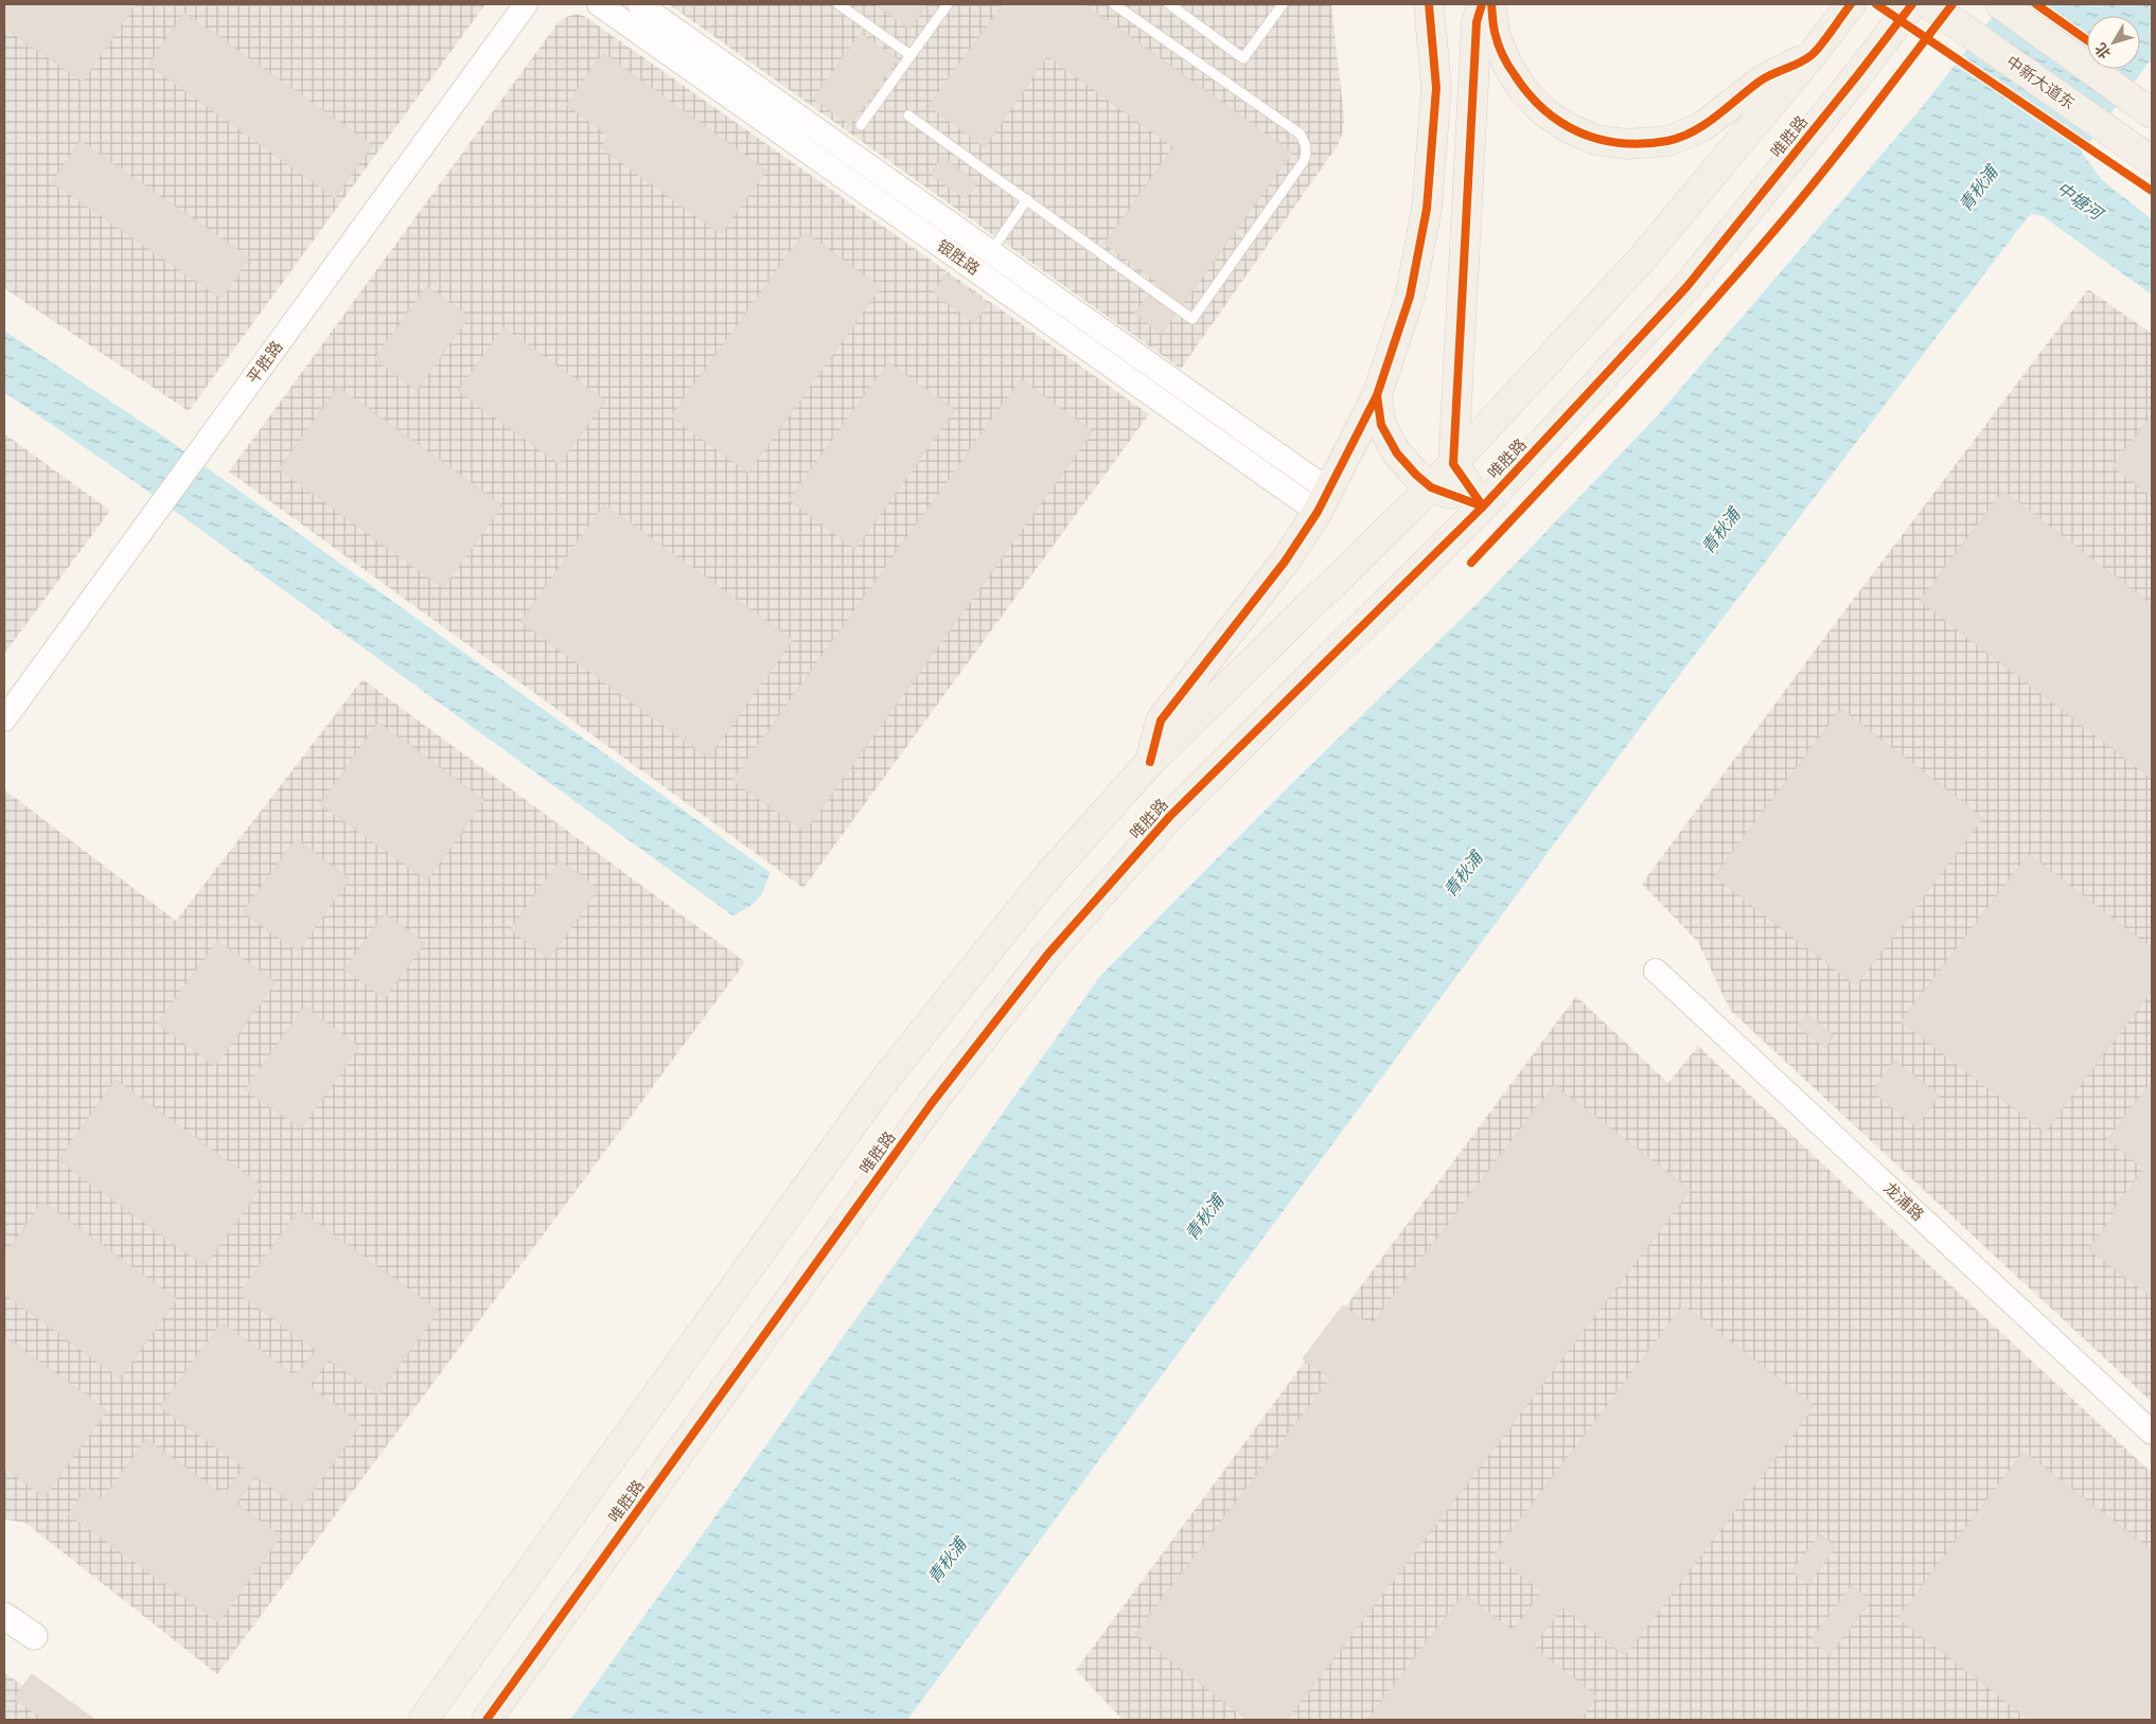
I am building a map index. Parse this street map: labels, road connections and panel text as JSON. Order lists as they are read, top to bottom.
{
  "streets": {
    "main road": ["中新大道东", "唯胜路"],
    "street": ["银胜路", "平胜路", "龙浦路"]
  },
  "water": ["青秋浦", "中塘河"],
  "north": "bottom left"
}
